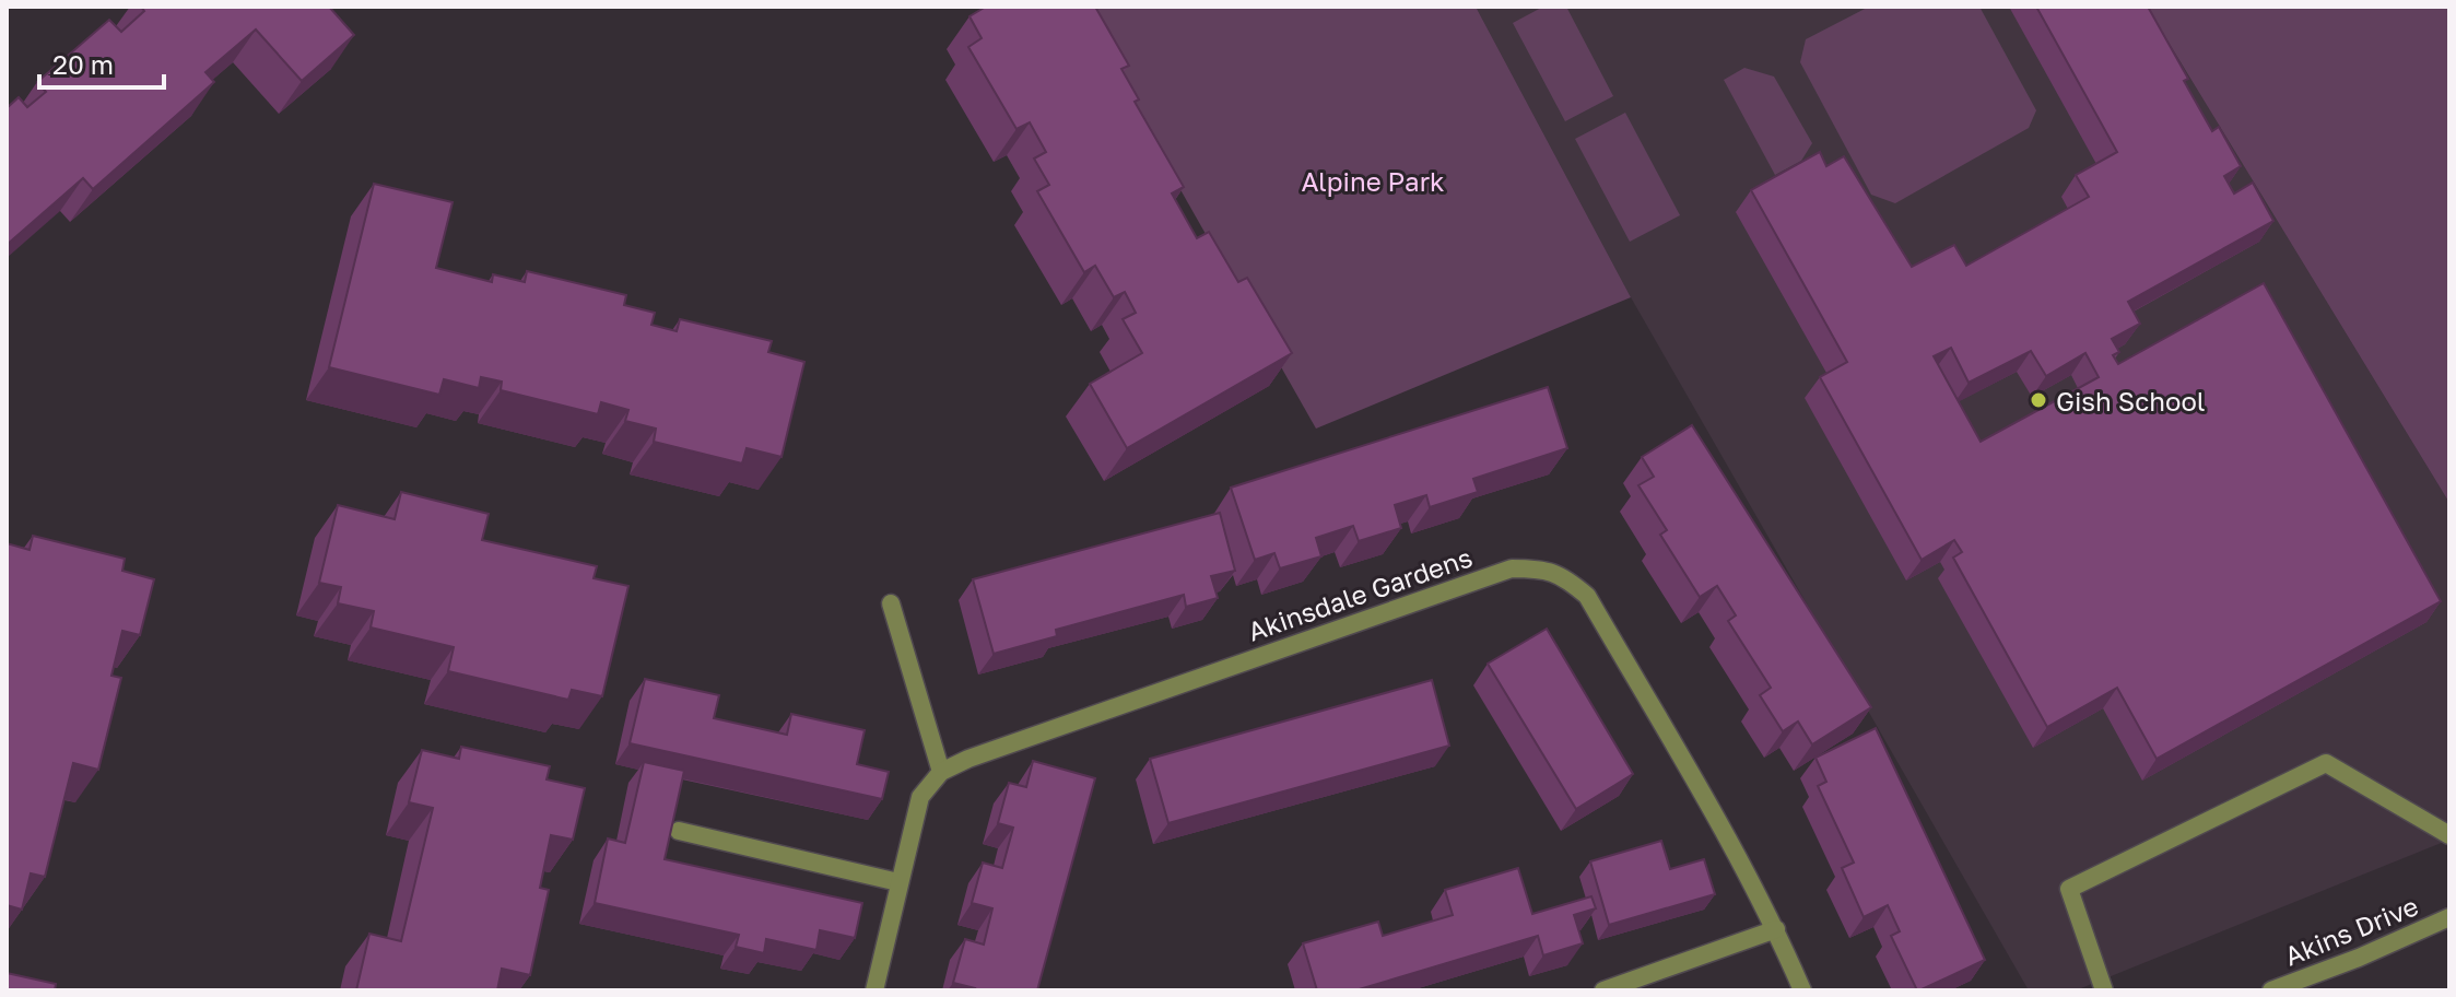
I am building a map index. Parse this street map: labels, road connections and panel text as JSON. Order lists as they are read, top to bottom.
{
  "streets": {
    "street": ["Akinsdale Gardens", "Akins Drive"]
  },
  "parks": ["Alpine Park"],
  "places": ["Gish School"],
  "scale_bar": "20 m"
}
